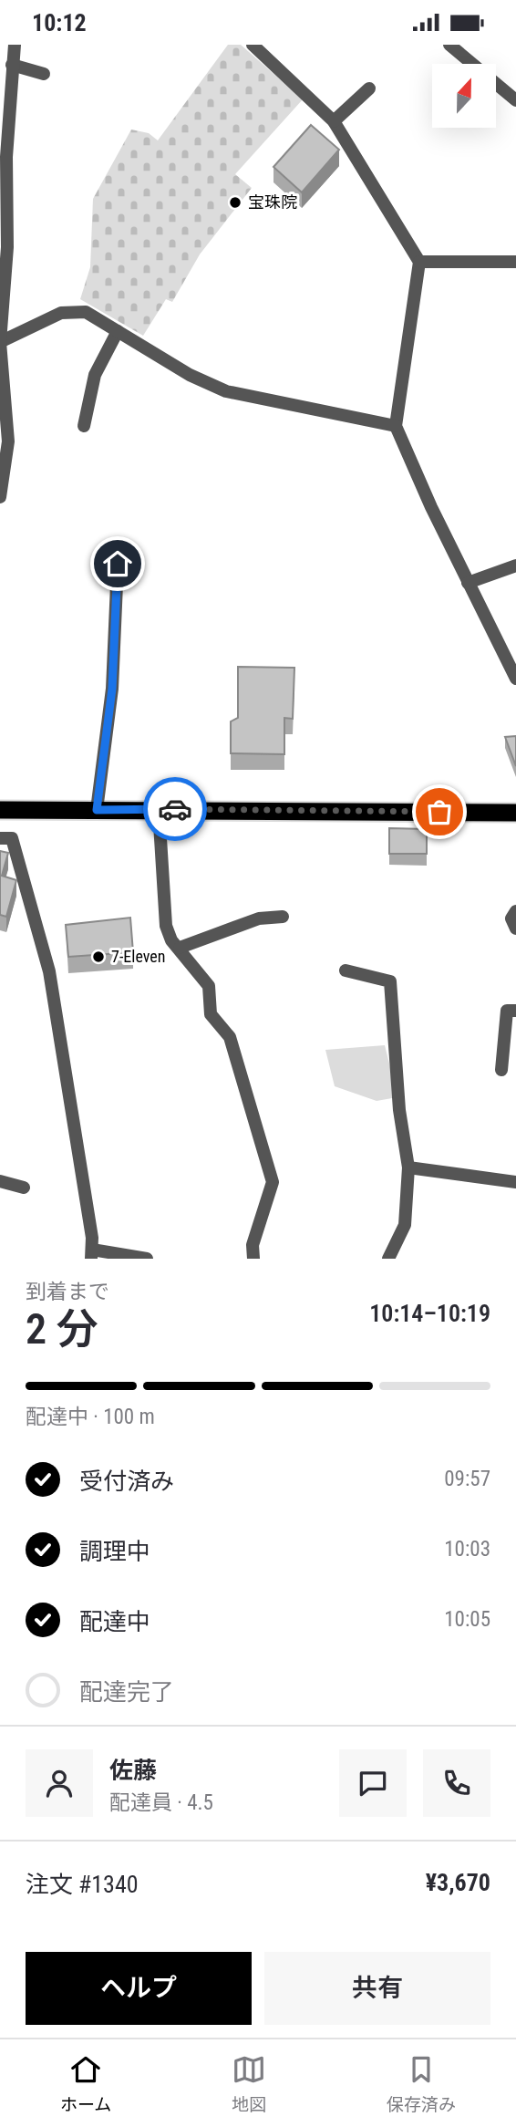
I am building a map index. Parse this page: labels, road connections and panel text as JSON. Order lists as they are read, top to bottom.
{
  "places": ["宝珠院", "7-Eleven"],
  "north": "top",
  "page": {
    "status": "10:12",
    "heading": ["2 分", "到着まで", "10:14–10:19"],
    "panel": [
      "佐藤",
      "配達員 · 4.5",
      "注文 #1340",
      "¥3,670"
    ],
    "bar": "配達中 · 100 m",
    "list": [
      ["受付済み", "09:57"],
      ["調理中", "10:03"],
      ["配達中", "10:05"],
      "配達完了"
    ],
    "buttons": ["ヘルプ", "共有"],
    "tabs": ["ホーム", "地図", "保存済み"]
  }
}
